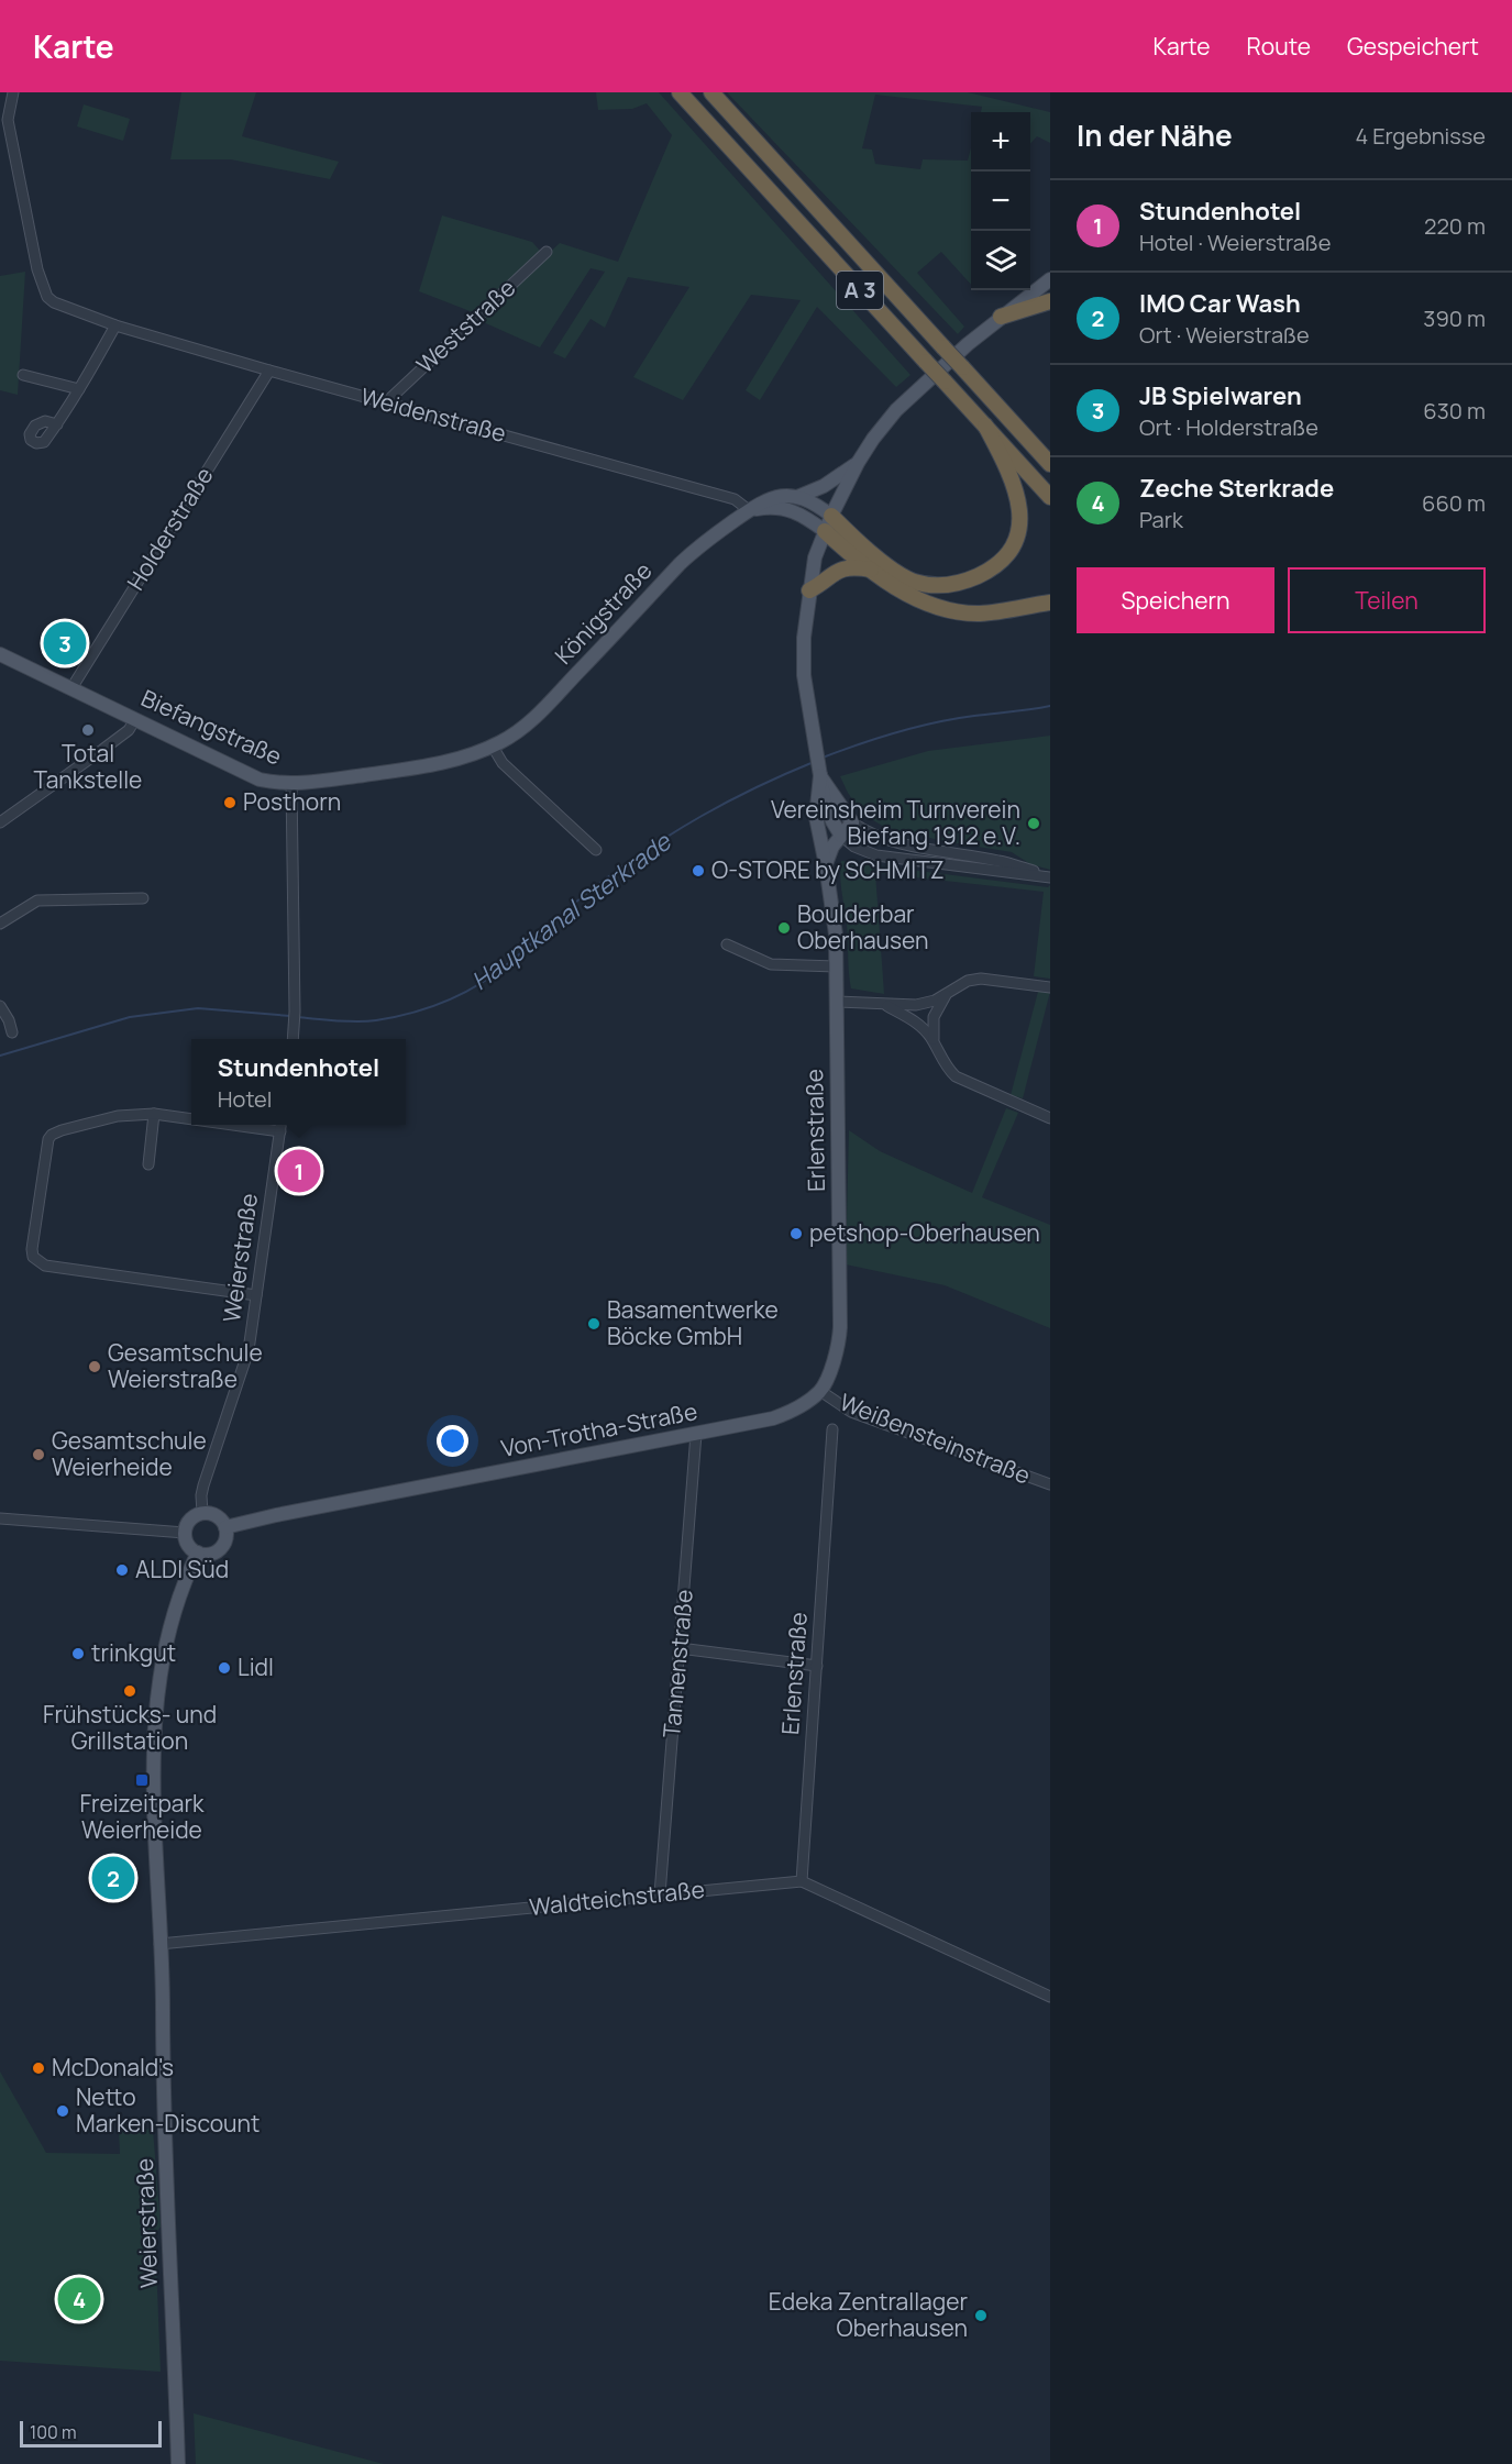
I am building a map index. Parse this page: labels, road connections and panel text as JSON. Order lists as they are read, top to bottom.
{
  "streets": {
    "highway": ["A 3"],
    "main road": [
      "Königstraße",
      "Biefangstraße",
      "Erlenstraße",
      "Weierstraße",
      "Von-Trotha-Straße"
    ],
    "street": [
      "Weststraße",
      "Weidenstraße",
      "Holderstraße",
      "Weißensteinstraße",
      "Tannenstraße",
      "Waldteichstraße"
    ]
  },
  "crossings": [
    ["Weststraße", "Weidenstraße"],
    ["Weidenstraße", "Holderstraße"],
    ["Weidenstraße", "Königstraße"],
    ["Holderstraße", "Biefangstraße"],
    ["Königstraße", "Biefangstraße"],
    ["Erlenstraße", "Von-Trotha-Straße"],
    ["Erlenstraße", "Weißensteinstraße"],
    ["Erlenstraße", "Waldteichstraße"],
    ["Weierstraße", "Von-Trotha-Straße"],
    ["Weierstraße", "Waldteichstraße"],
    ["Von-Trotha-Straße", "Weißensteinstraße"],
    ["Von-Trotha-Straße", "Tannenstraße"],
    ["Tannenstraße", "Waldteichstraße"]
  ],
  "water": ["Hauptkanal Sterkrade"],
  "places": {
    "other": [
      "Total Tankstelle",
      "Posthorn",
      "Vereinsheim Turnverein Biefang 1912 e.V.",
      "O-STORE by SCHMITZ",
      "Boulderbar Oberhausen",
      "petshop-Oberhausen",
      "Basamentwerke Böcke GmbH",
      "Gesamtschule Weierstraße",
      "Gesamtschule Weierheide",
      "ALDI Süd",
      "trinkgut",
      "Lidl",
      "Frühstücks- und Grillstation",
      "McDonald's",
      "Netto Marken-Discount",
      "Edeka Zentrallager Oberhausen"
    ],
    "transit": ["Freizeitpark Weierheide"]
  },
  "scale_bar": "100 m",
  "page": {
    "header": "Karte",
    "nav": ["Karte", "Route", "Gespeichert"],
    "heading": ["In der Nähe", "4 Ergebnisse"],
    "map_buttons": ["+", "−"],
    "list": [
      {
        "mark": "1",
        "name": "Stundenhotel",
        "note": "Hotel · Weierstraße",
        "value": "220 m"
      },
      {
        "mark": "2",
        "name": "IMO Car Wash",
        "note": "Ort · Weierstraße",
        "value": "390 m"
      },
      {
        "mark": "3",
        "name": "JB Spielwaren",
        "note": "Ort · Holderstraße",
        "value": "630 m"
      },
      {
        "mark": "4",
        "name": "Zeche Sterkrade",
        "note": "Park",
        "value": "660 m"
      }
    ],
    "buttons": ["Speichern", "Teilen"],
    "pins": [
      "3",
      "1",
      "2",
      "4"
    ],
    "popup": ["Stundenhotel", "Hotel"],
    "scale": "100 m"
  }
}
